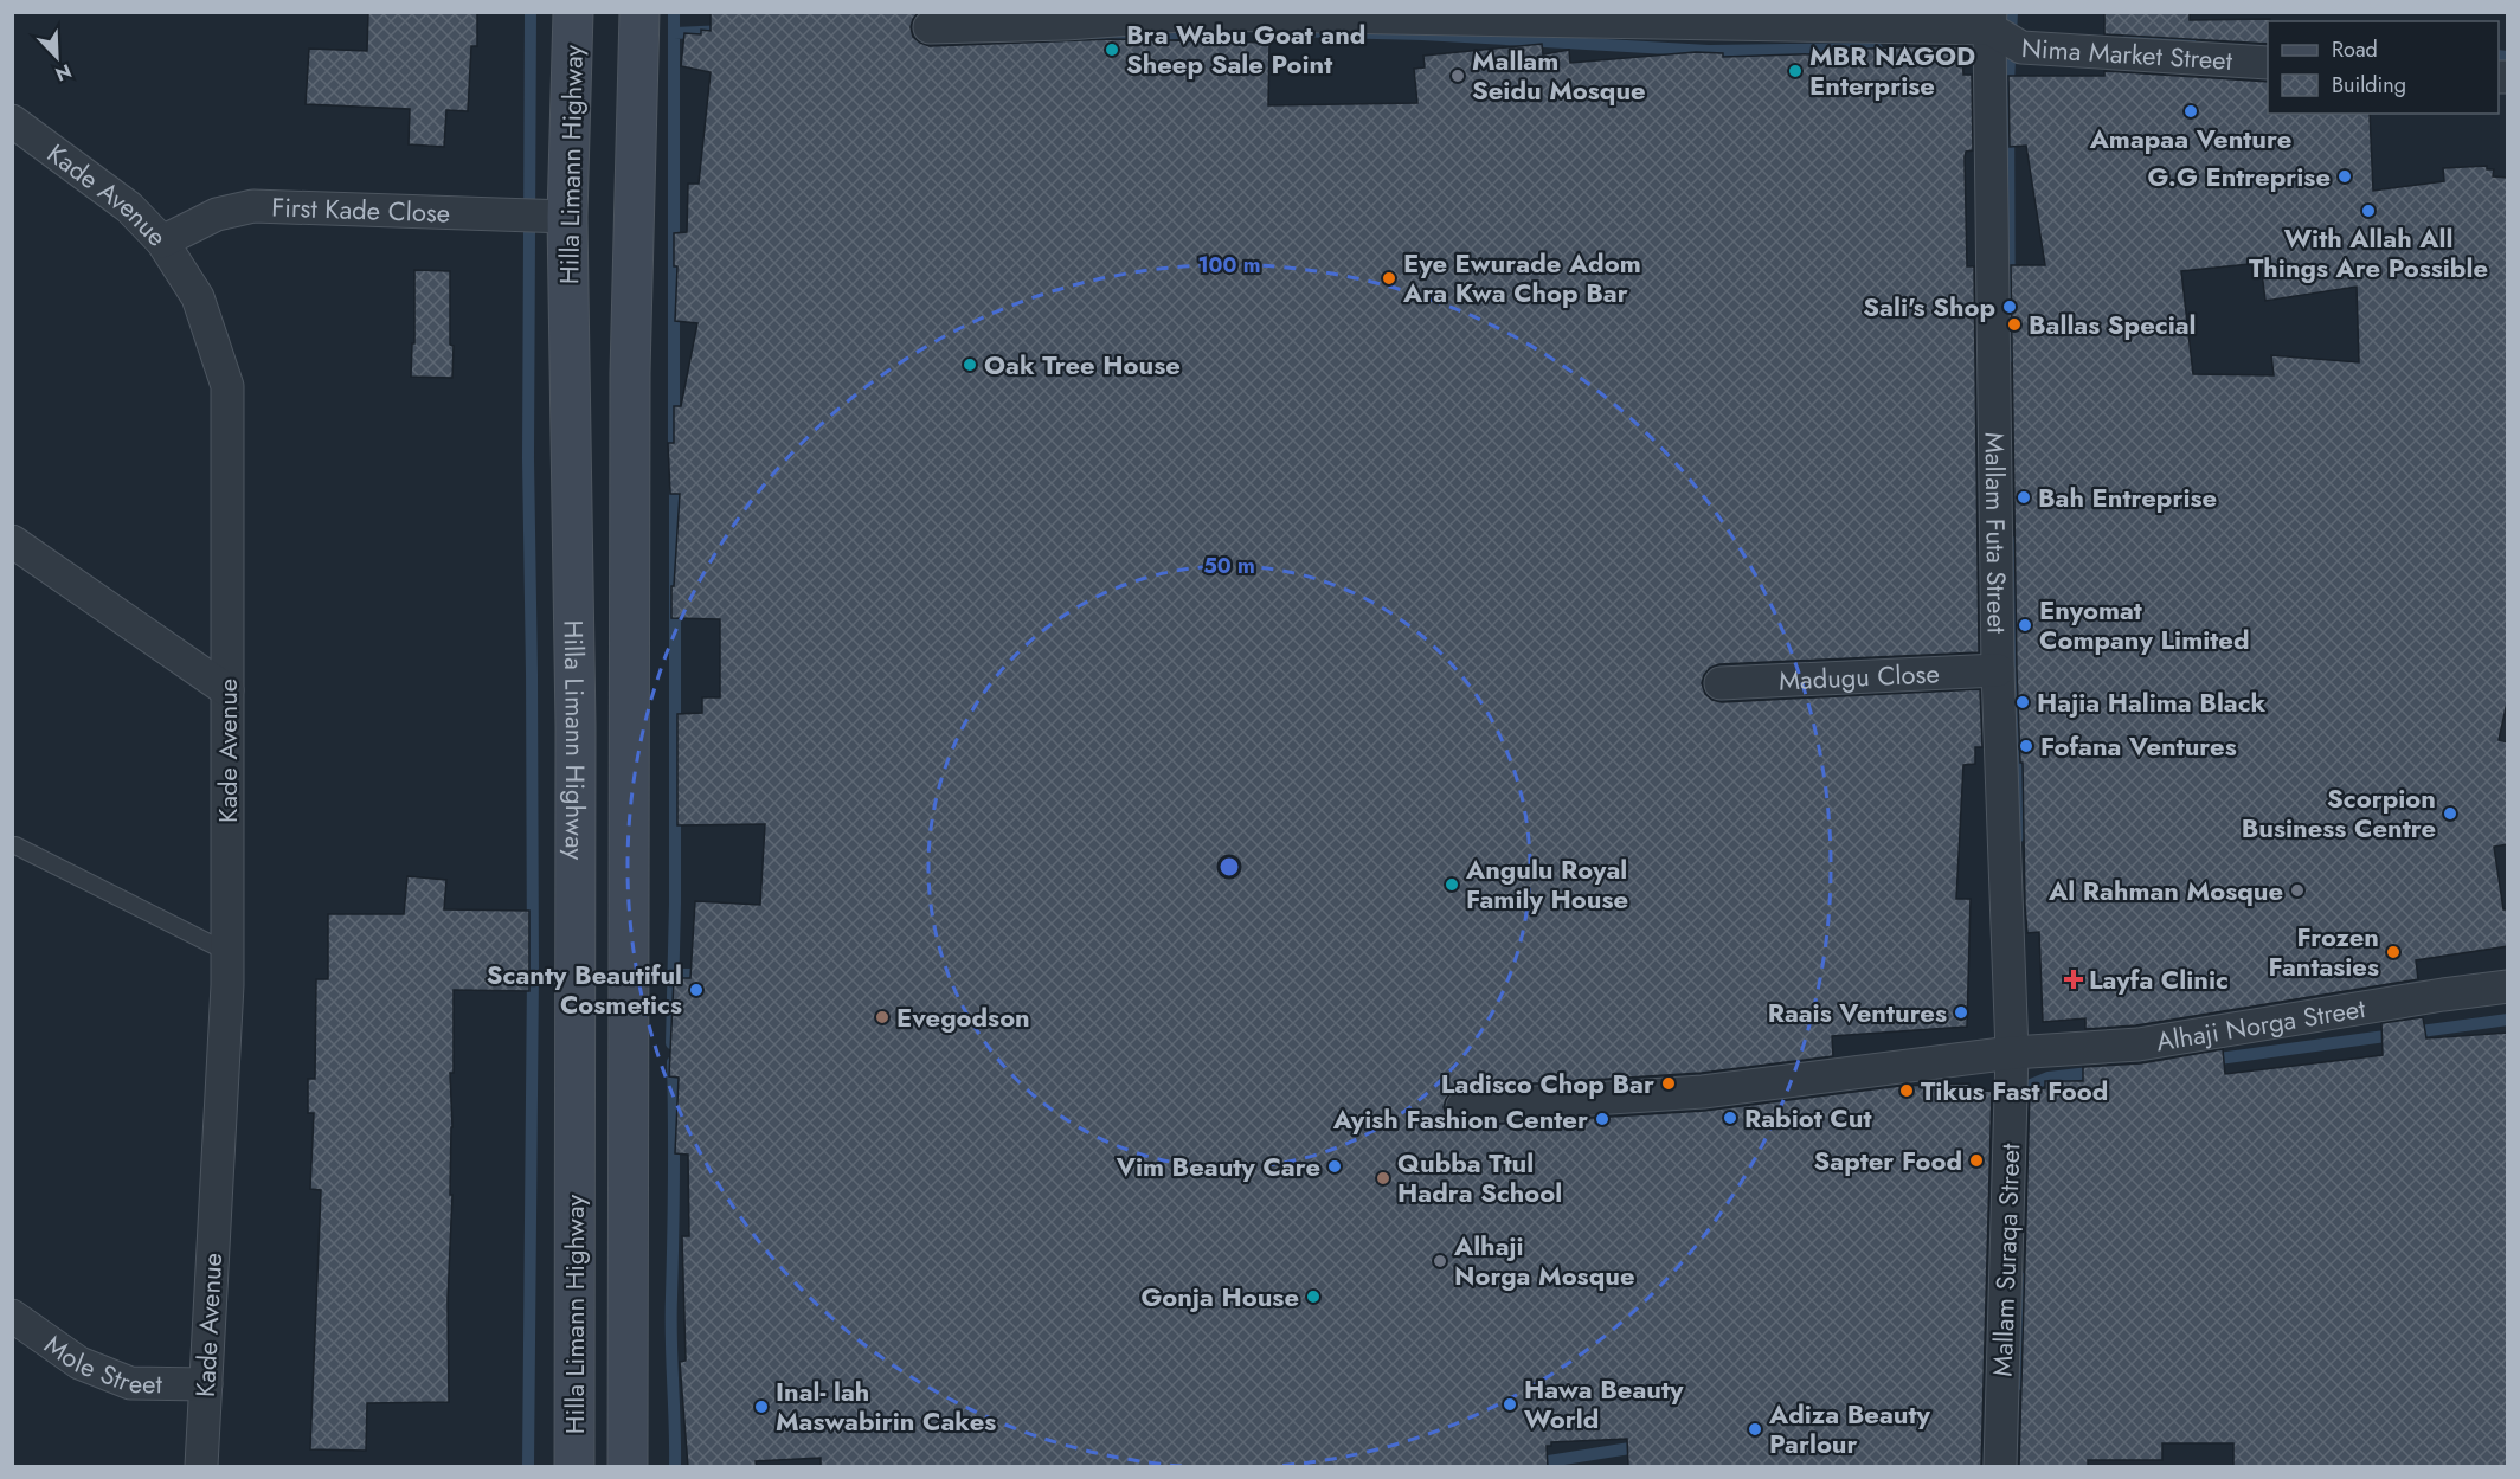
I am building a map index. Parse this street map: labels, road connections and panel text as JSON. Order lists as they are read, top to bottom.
{
  "streets": {
    "main road": ["Hilla Limann Highway"],
    "street": [
      "Nima Market Street",
      "Kade Avenue",
      "First Kade Close",
      "Mallam Futa Street",
      "Madugu Close",
      "Alhaji Norga Street",
      "Mallam Suraqa Street",
      "Mole Street"
    ]
  },
  "crossings": [
    ["Nima Market Street", "Mallam Futa Street"],
    ["Hilla Limann Highway", "First Kade Close"],
    ["Kade Avenue", "First Kade Close"],
    ["Kade Avenue", "Mole Street"],
    ["Mallam Futa Street", "Madugu Close"],
    ["Mallam Futa Street", "Alhaji Norga Street"],
    ["Mallam Futa Street", "Mallam Suraqa Street"],
    ["Alhaji Norga Street", "Mallam Suraqa Street"]
  ],
  "places": {
    "other": [
      "Bra Wabu Goat and Sheep Sale Point",
      "MBR NAGOD Enterprise",
      "Mallam Seidu Mosque",
      "Amapaa Venture",
      "G.G Entreprise",
      "With Allah All Things Are Possible",
      "Eye Ewurade Adom Ara Kwa Chop Bar",
      "Sali's Shop",
      "Ballas Special",
      "Oak Tree House",
      "Bah Entreprise",
      "Enyomat Company Limited",
      "Hajia Halima Black",
      "Fofana Ventures",
      "Scorpion Business Centre",
      "Angulu Royal Family House",
      "Al Rahman Mosque",
      "Frozen Fantasies",
      "Scanty Beautiful Cosmetics",
      "Raais Ventures",
      "Evegodson",
      "Ladisco Chop Bar",
      "Tikus Fast Food",
      "Rabiot Cut",
      "Ayish Fashion Center",
      "Sapter Food",
      "Vim Beauty Care",
      "Qubba Ttul Hadra School",
      "Alhaji Norga Mosque",
      "Gonja House",
      "Hawa Beauty World",
      "Inal- lah Maswabirin Cakes",
      "Adiza Beauty Parlour"
    ],
    "health": ["Layfa Clinic"]
  },
  "legend": ["Road", "Building"],
  "north": "bottom right",
  "rings": ["100 m", "50 m"]
}
